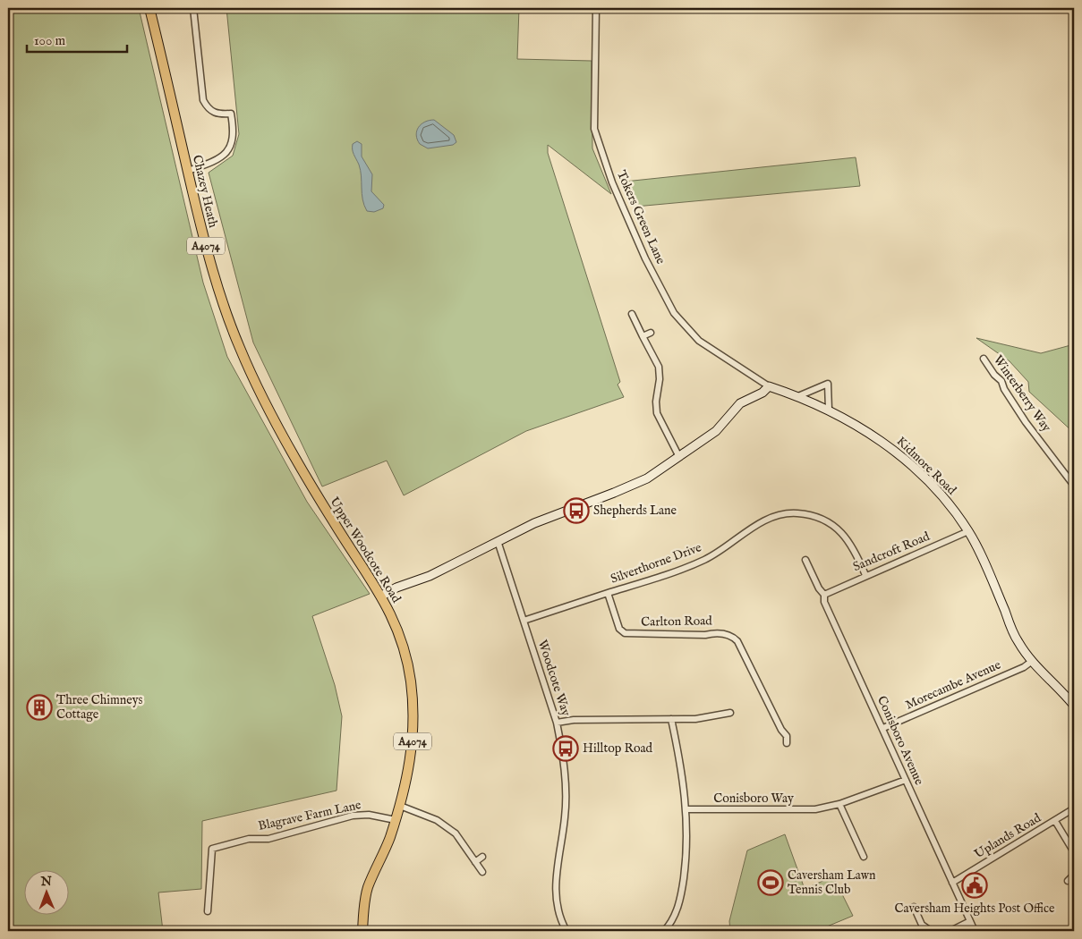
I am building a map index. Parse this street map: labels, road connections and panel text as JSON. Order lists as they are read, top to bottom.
{
  "streets": {
    "main road": ["Chazey Heath", "A4074", "Upper Woodcote Road"],
    "street": [
      "Tokers Green Lane",
      "Winterberry Way",
      "Kidmore Road",
      "Sandcroft Road",
      "Silverthorne Drive",
      "Carlton Road",
      "Woodcote Way",
      "Morecambe Avenue",
      "Conisboro Avenue",
      "Conisboro Way",
      "Blagrave Farm Lane",
      "Uplands Road"
    ]
  },
  "crossings": [
    ["Chazey Heath", "Upper Woodcote Road"],
    ["Tokers Green Lane", "Kidmore Road"],
    ["Kidmore Road", "Sandcroft Road"],
    ["Kidmore Road", "Morecambe Avenue"],
    ["Upper Woodcote Road", "Blagrave Farm Lane"],
    ["Sandcroft Road", "Silverthorne Drive"],
    ["Sandcroft Road", "Conisboro Avenue"],
    ["Silverthorne Drive", "Carlton Road"],
    ["Silverthorne Drive", "Woodcote Way"],
    ["Morecambe Avenue", "Conisboro Avenue"],
    ["Conisboro Avenue", "Conisboro Way"],
    ["Conisboro Avenue", "Uplands Road"]
  ],
  "places": {
    "bus stop": ["Shepherds Lane", "Hilltop Road"],
    "building": ["Three Chimneys Cottage"],
    "sports": ["Caversham Lawn Tennis Club"],
    "public building": ["Caversham Heights Post Office"]
  },
  "scale_bar": "100 m",
  "north": "top"
}
